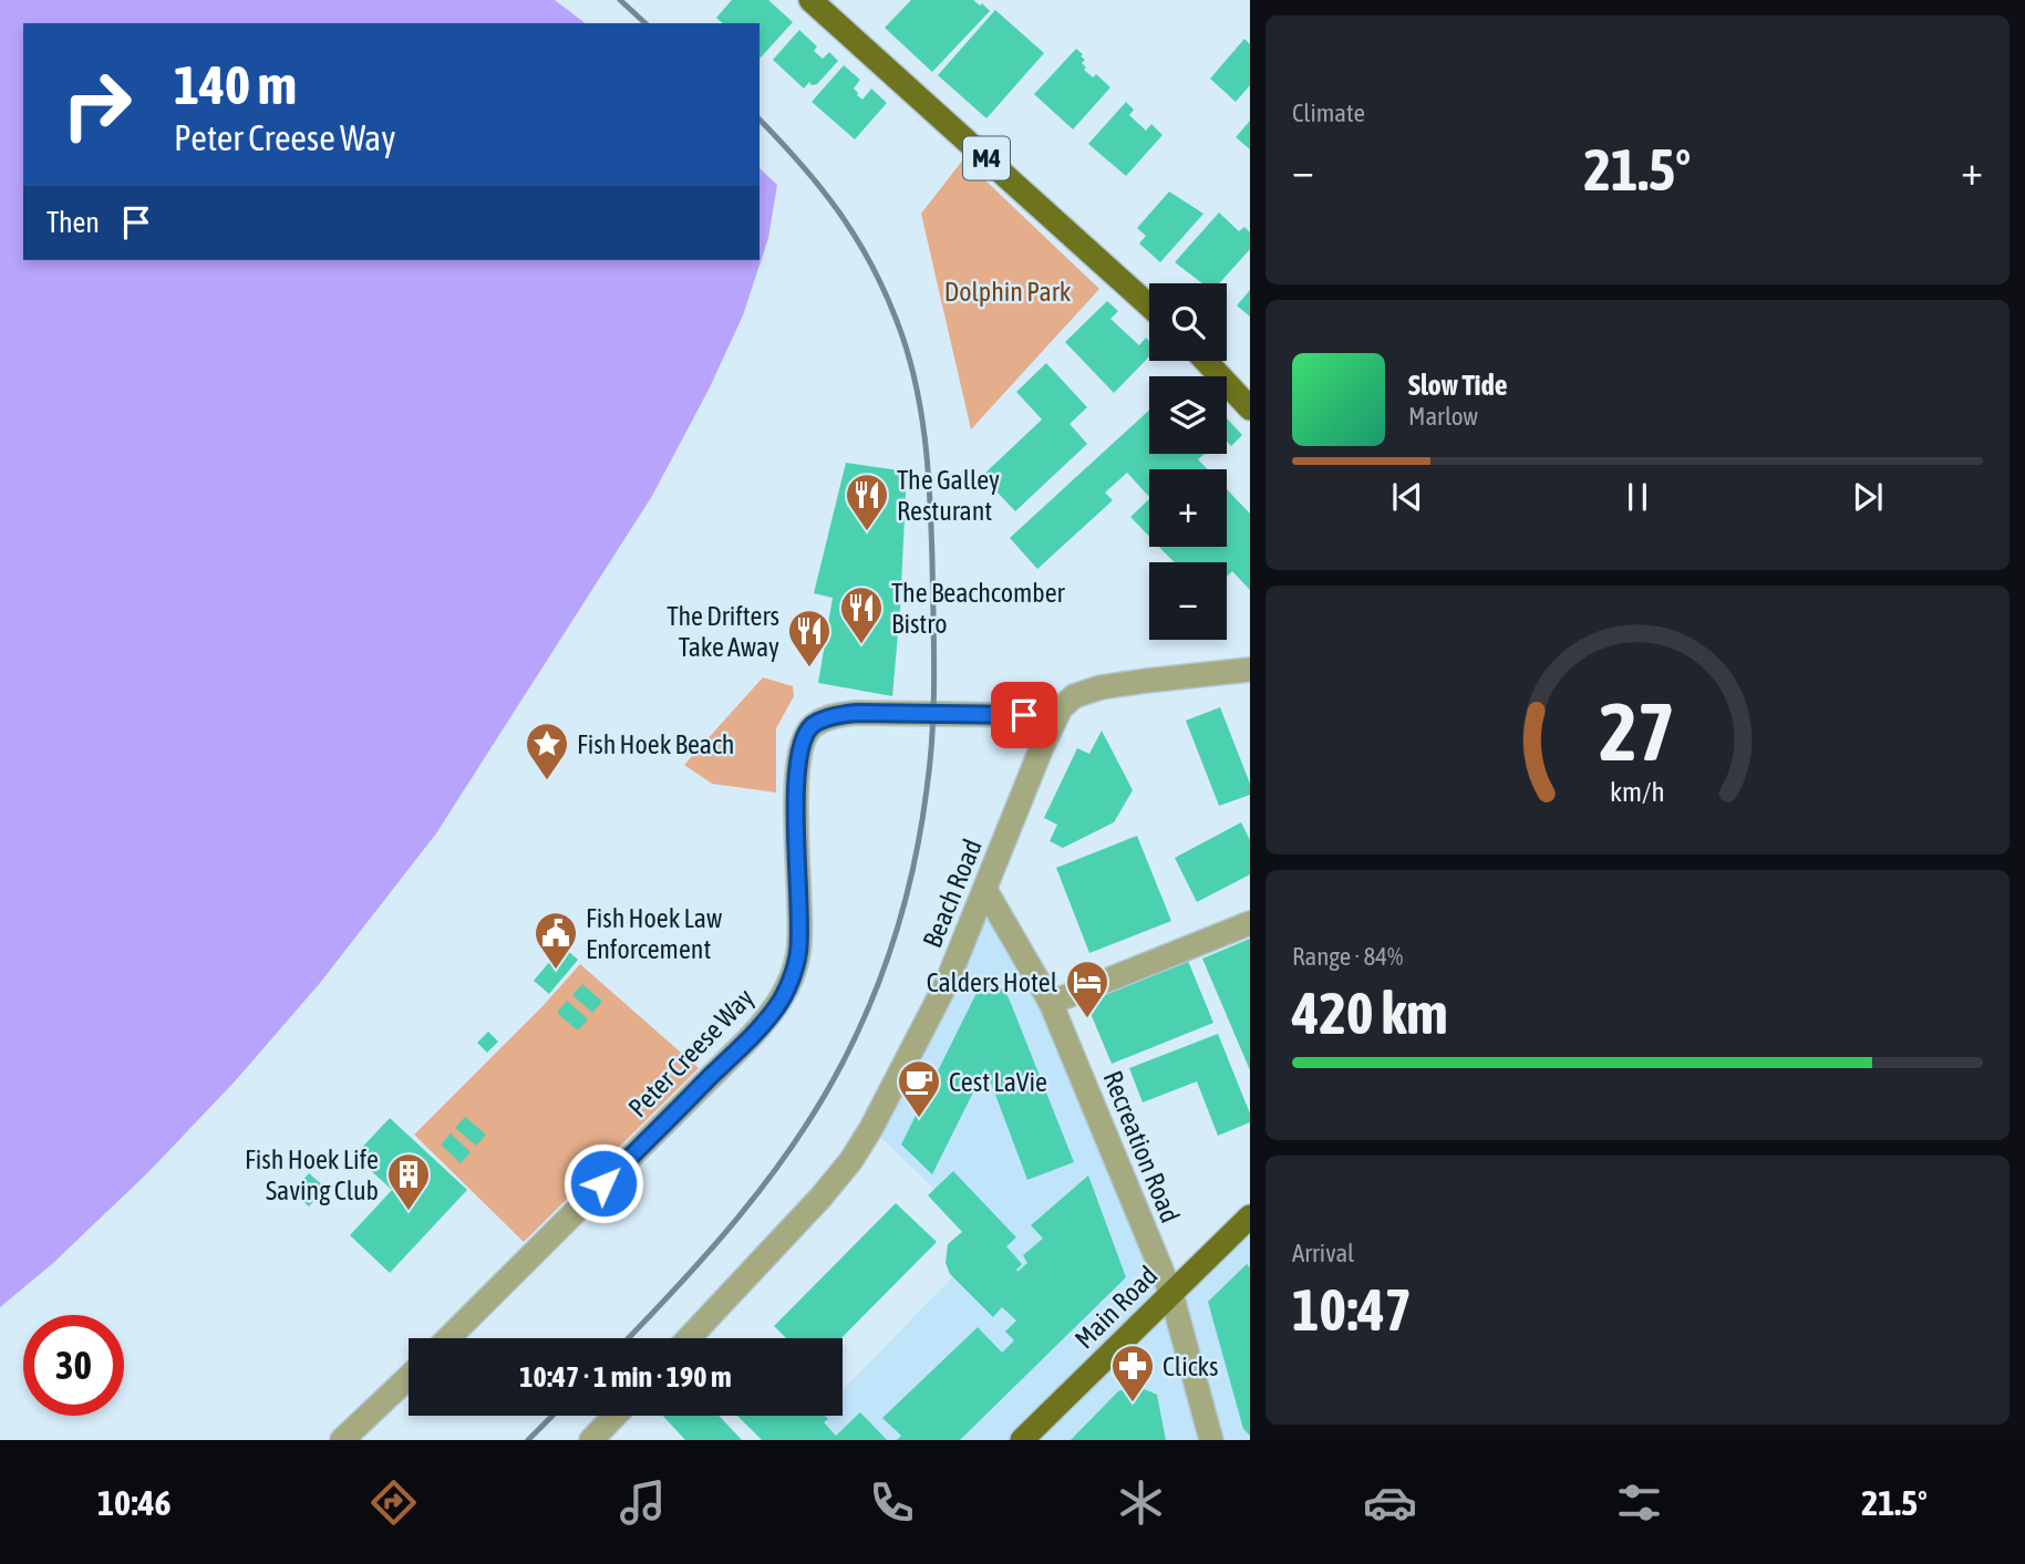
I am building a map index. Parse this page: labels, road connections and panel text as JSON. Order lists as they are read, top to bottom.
{
  "streets": {
    "main road": ["M4", "Main Road"],
    "street": ["Beach Road", "Peter Creese Way", "Recreation Road"]
  },
  "crossings": [
    ["Beach Road", "Peter Creese Way"],
    ["Beach Road", "Recreation Road"],
    ["Recreation Road", "Main Road"]
  ],
  "parks": ["Dolphin Park"],
  "places": {
    "restaurant": ["The Galley Resturant", "The Beachcomber Bistro", "The Drifters Take Away"],
    "place": ["Fish Hoek Beach"],
    "public building": ["Fish Hoek Law Enforcement"],
    "hotel": ["Calders Hotel"],
    "cafe": ["Cest LaVie"],
    "building": ["Fish Hoek Life Saving Club"],
    "pharmacy": ["Clicks"]
  },
  "page": {
    "tile": [
      "Climate",
      ["Range · 84%", "420 km"],
      ["Arrival", "10:47"]
    ],
    "turn": ["140 m", "Peter Creese Way"],
    "heat": ["−", "21.5°", "+"],
    "then": "Then",
    "map_buttons": ["+", "−"],
    "song": ["Slow Tide", "Marlow"],
    "limit": "30",
    "trip": "10:47 · 1 min · 190 m",
    "tabs": ["10:46", "21.5°"],
    "gauge": ["27", "km/h"]
  }
}
